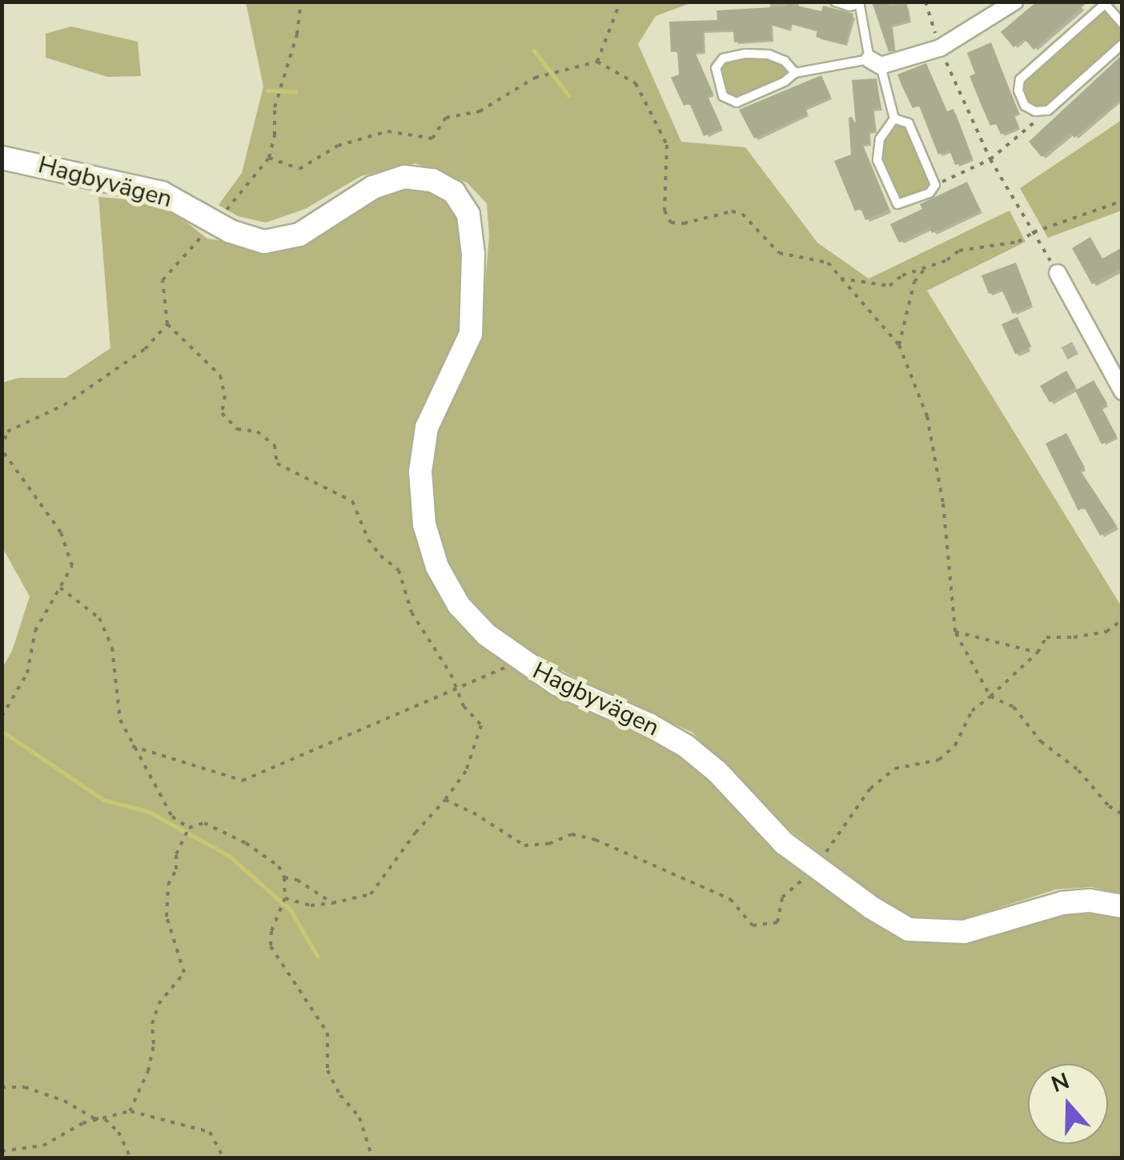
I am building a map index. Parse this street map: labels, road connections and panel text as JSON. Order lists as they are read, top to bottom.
{
  "streets": {
    "street": ["Hagbyvägen"]
  },
  "north": "top"
}
